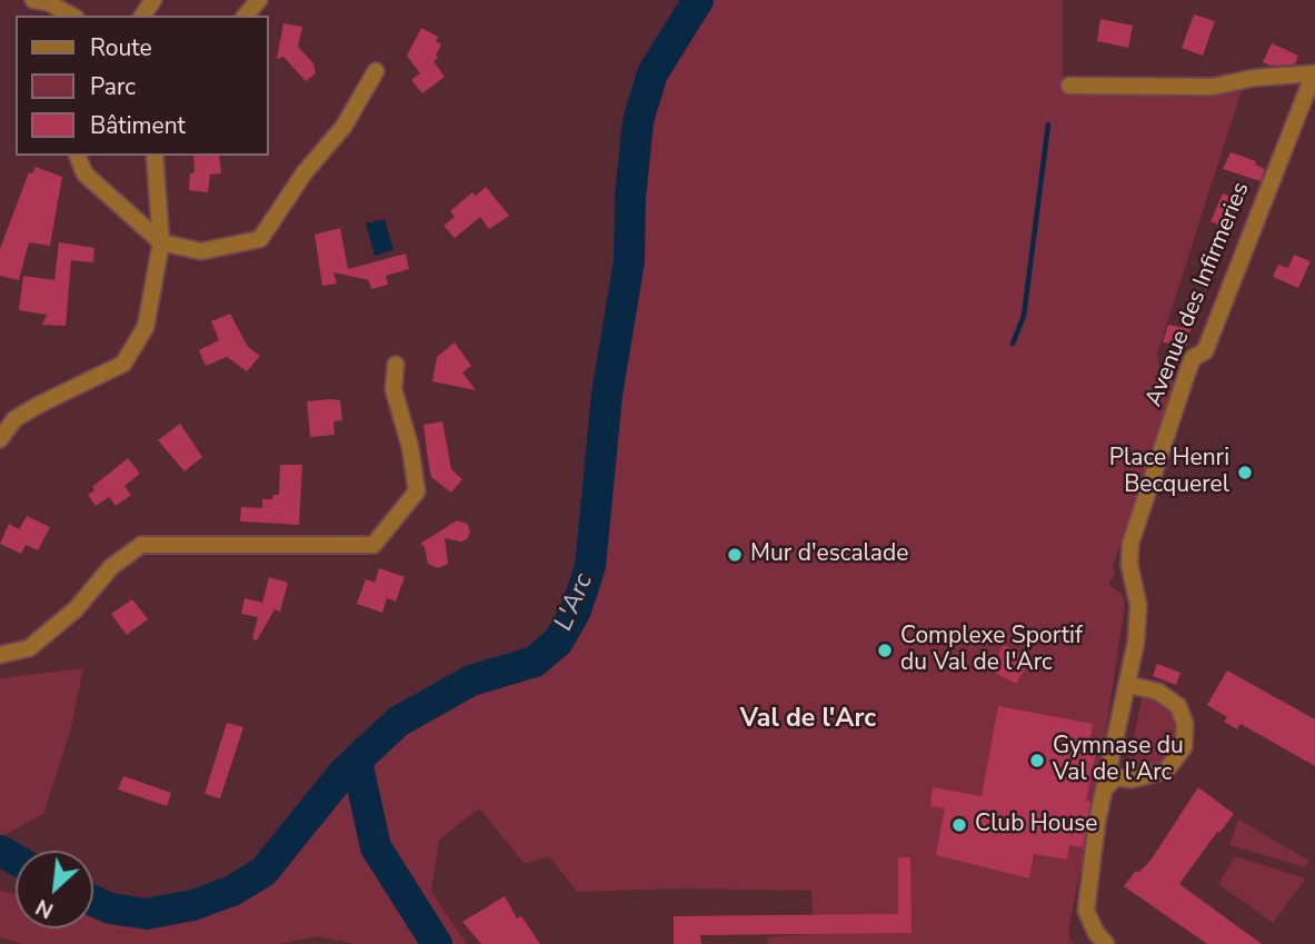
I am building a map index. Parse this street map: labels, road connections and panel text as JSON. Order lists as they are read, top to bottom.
{
  "streets": {
    "street": ["Avenue des Infirmeries"]
  },
  "districts": ["Val de l'Arc"],
  "water": ["L'Arc"],
  "places": [
    "Place Henri Becquerel",
    "Mur d'escalade",
    "Complexe Sportif du Val de l'Arc",
    "Gymnase du Val de l'Arc",
    "Club House"
  ],
  "legend": ["Route", "Parc", "Bâtiment"],
  "north": "bottom left"
}
